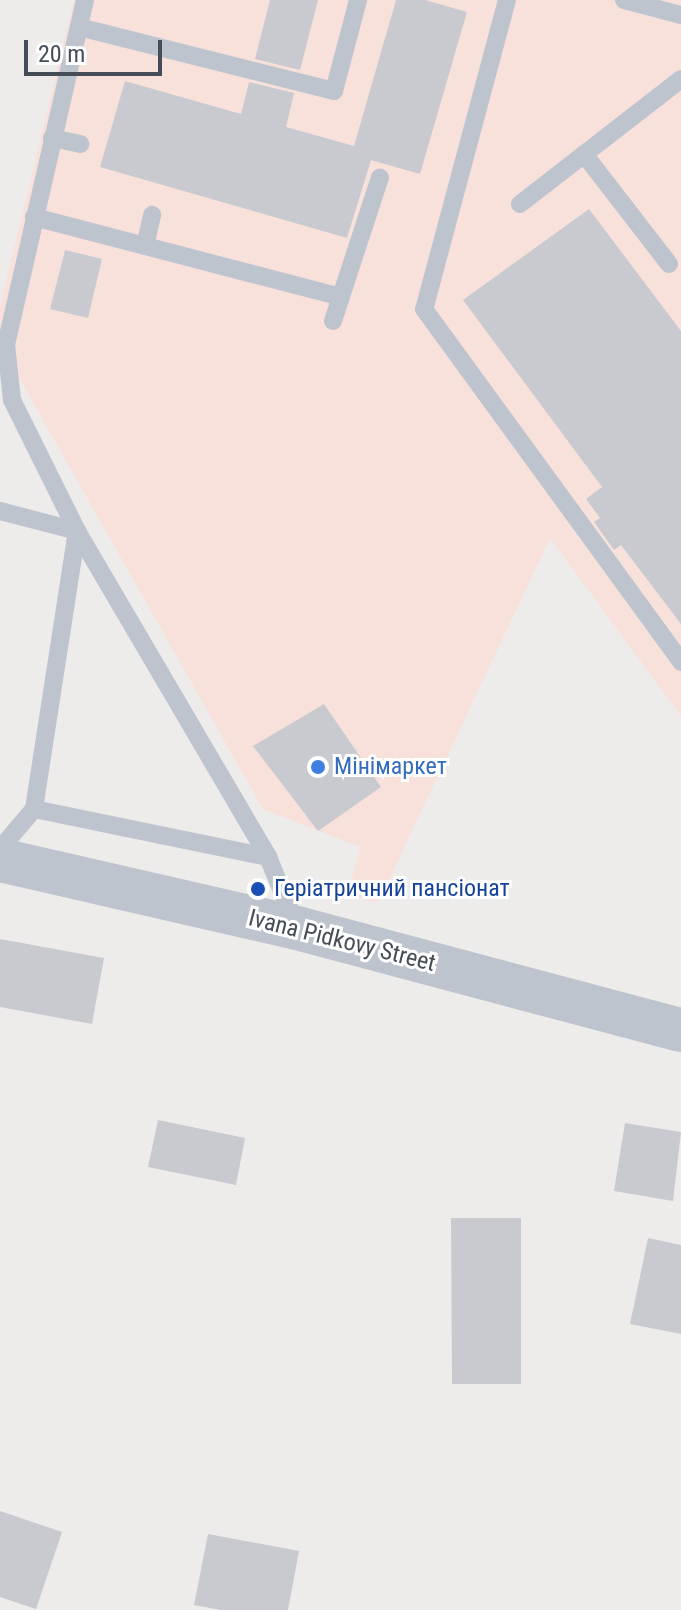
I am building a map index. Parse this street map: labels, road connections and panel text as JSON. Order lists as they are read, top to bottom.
{
  "streets": {
    "street": ["Ivana Pidkovy Street"]
  },
  "places": ["Мінімаркет", "Геріатричний пансіонат"],
  "scale_bar": "20 m"
}
